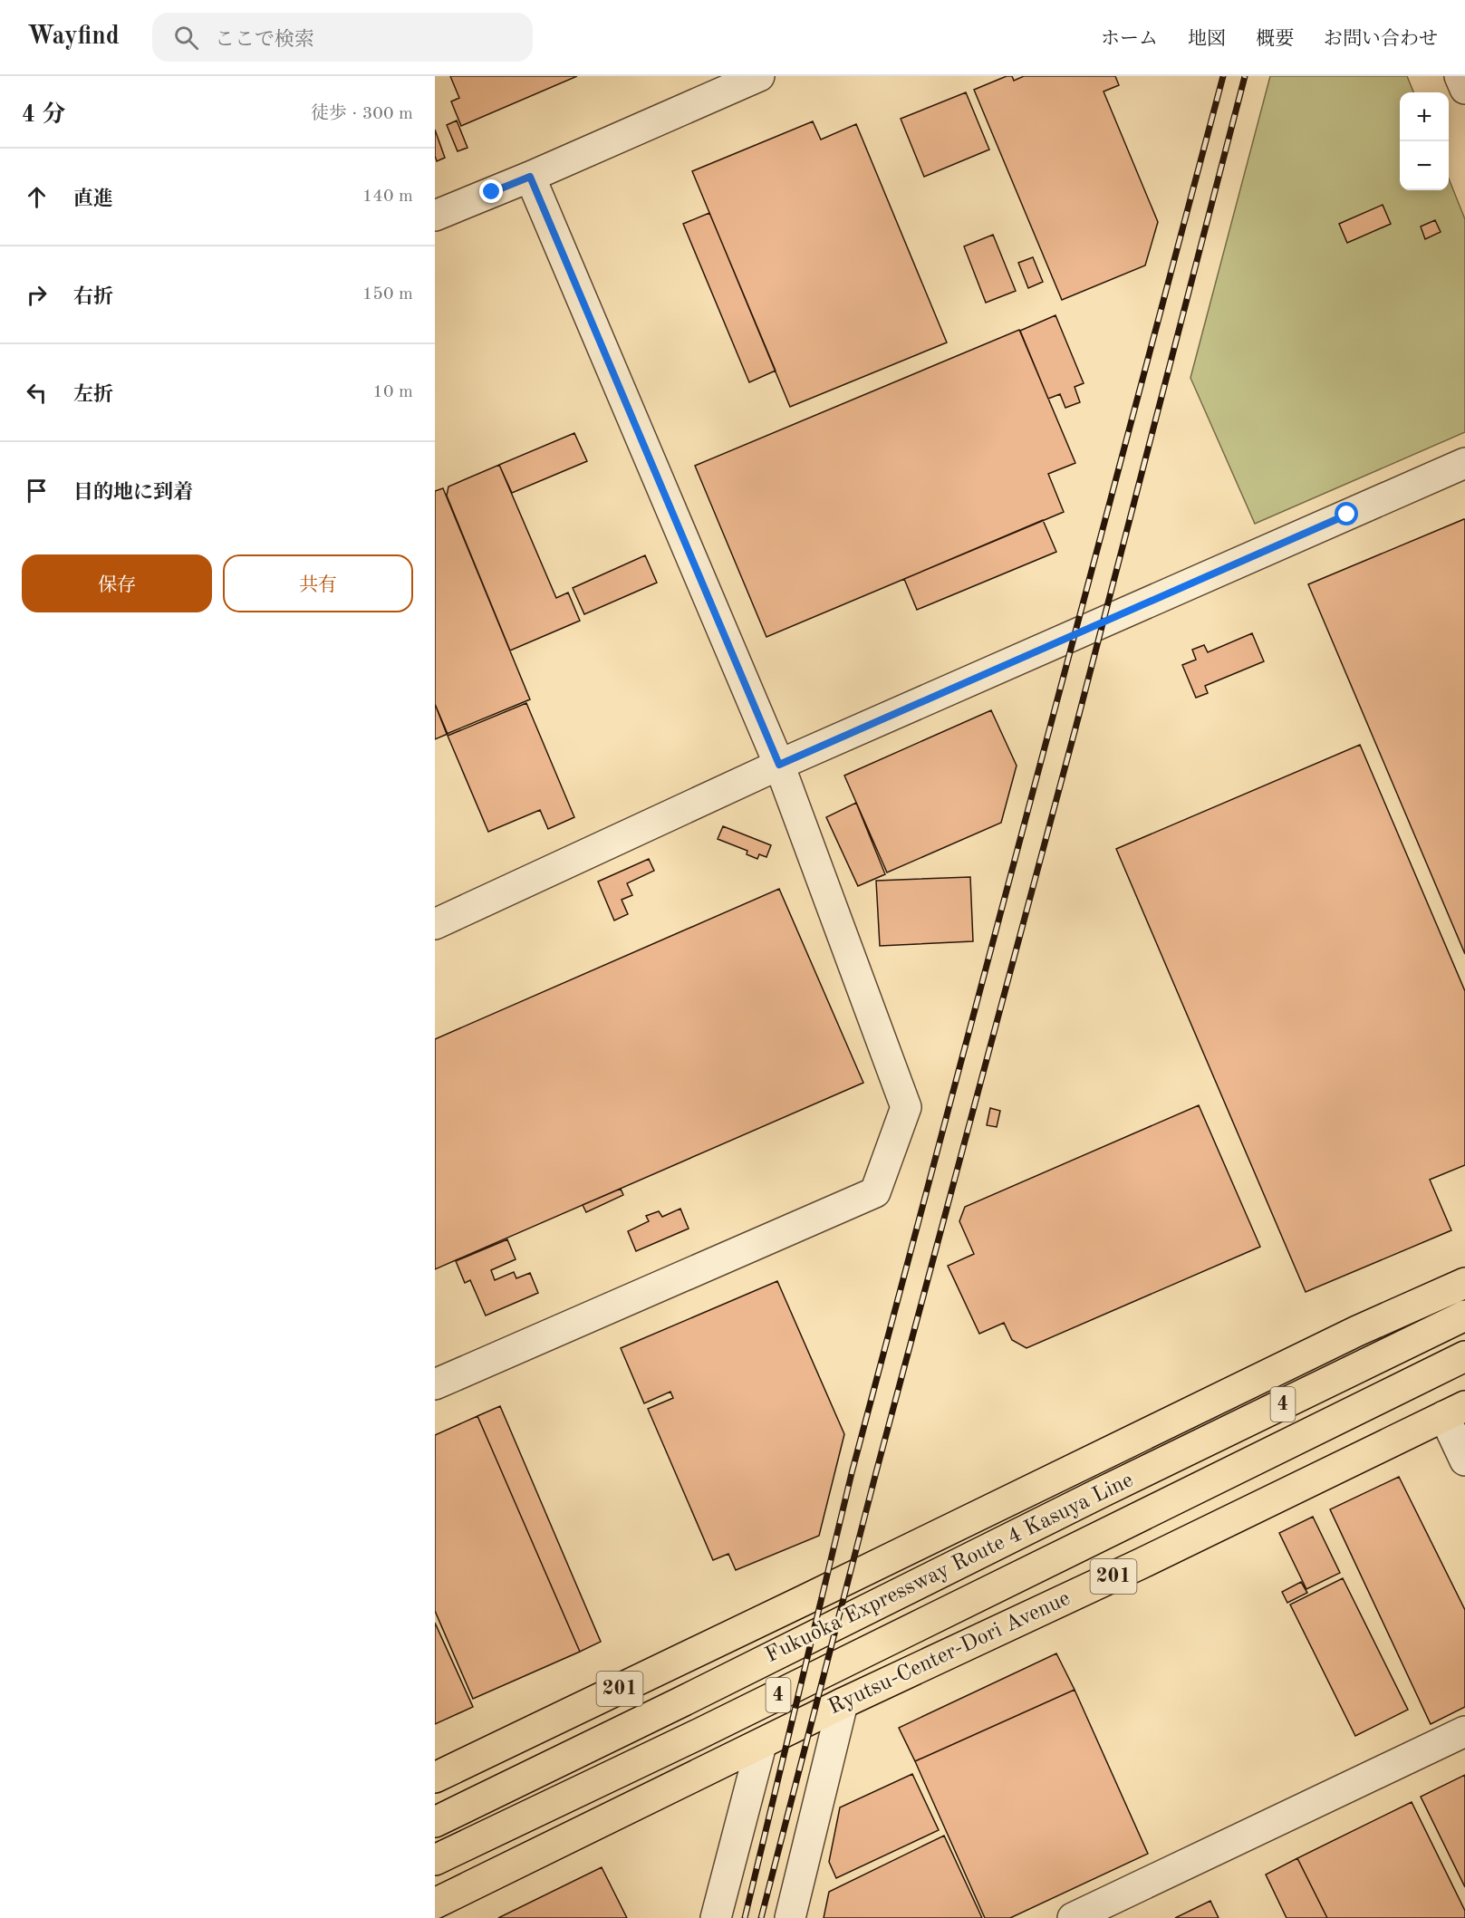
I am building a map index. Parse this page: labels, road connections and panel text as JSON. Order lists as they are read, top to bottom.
{
  "streets": {
    "highway": [
      "4",
      "Fukuoka Expressway Route 4 Kasuya Line",
      "201",
      "Ryutsu-Center-Dori Avenue"
    ]
  },
  "page": {
    "header": "Wayfind",
    "search": "ここで検索",
    "nav": [
      "ホーム",
      "地図",
      "概要",
      "お問い合わせ"
    ],
    "heading": ["4 分", "徒歩 · 300 m"],
    "map_buttons": ["+", "−"],
    "list": [
      ["直進", "140 m"],
      ["右折", "150 m"],
      ["左折", "10 m"],
      "目的地に到着"
    ],
    "buttons": ["保存", "共有"]
  }
}
